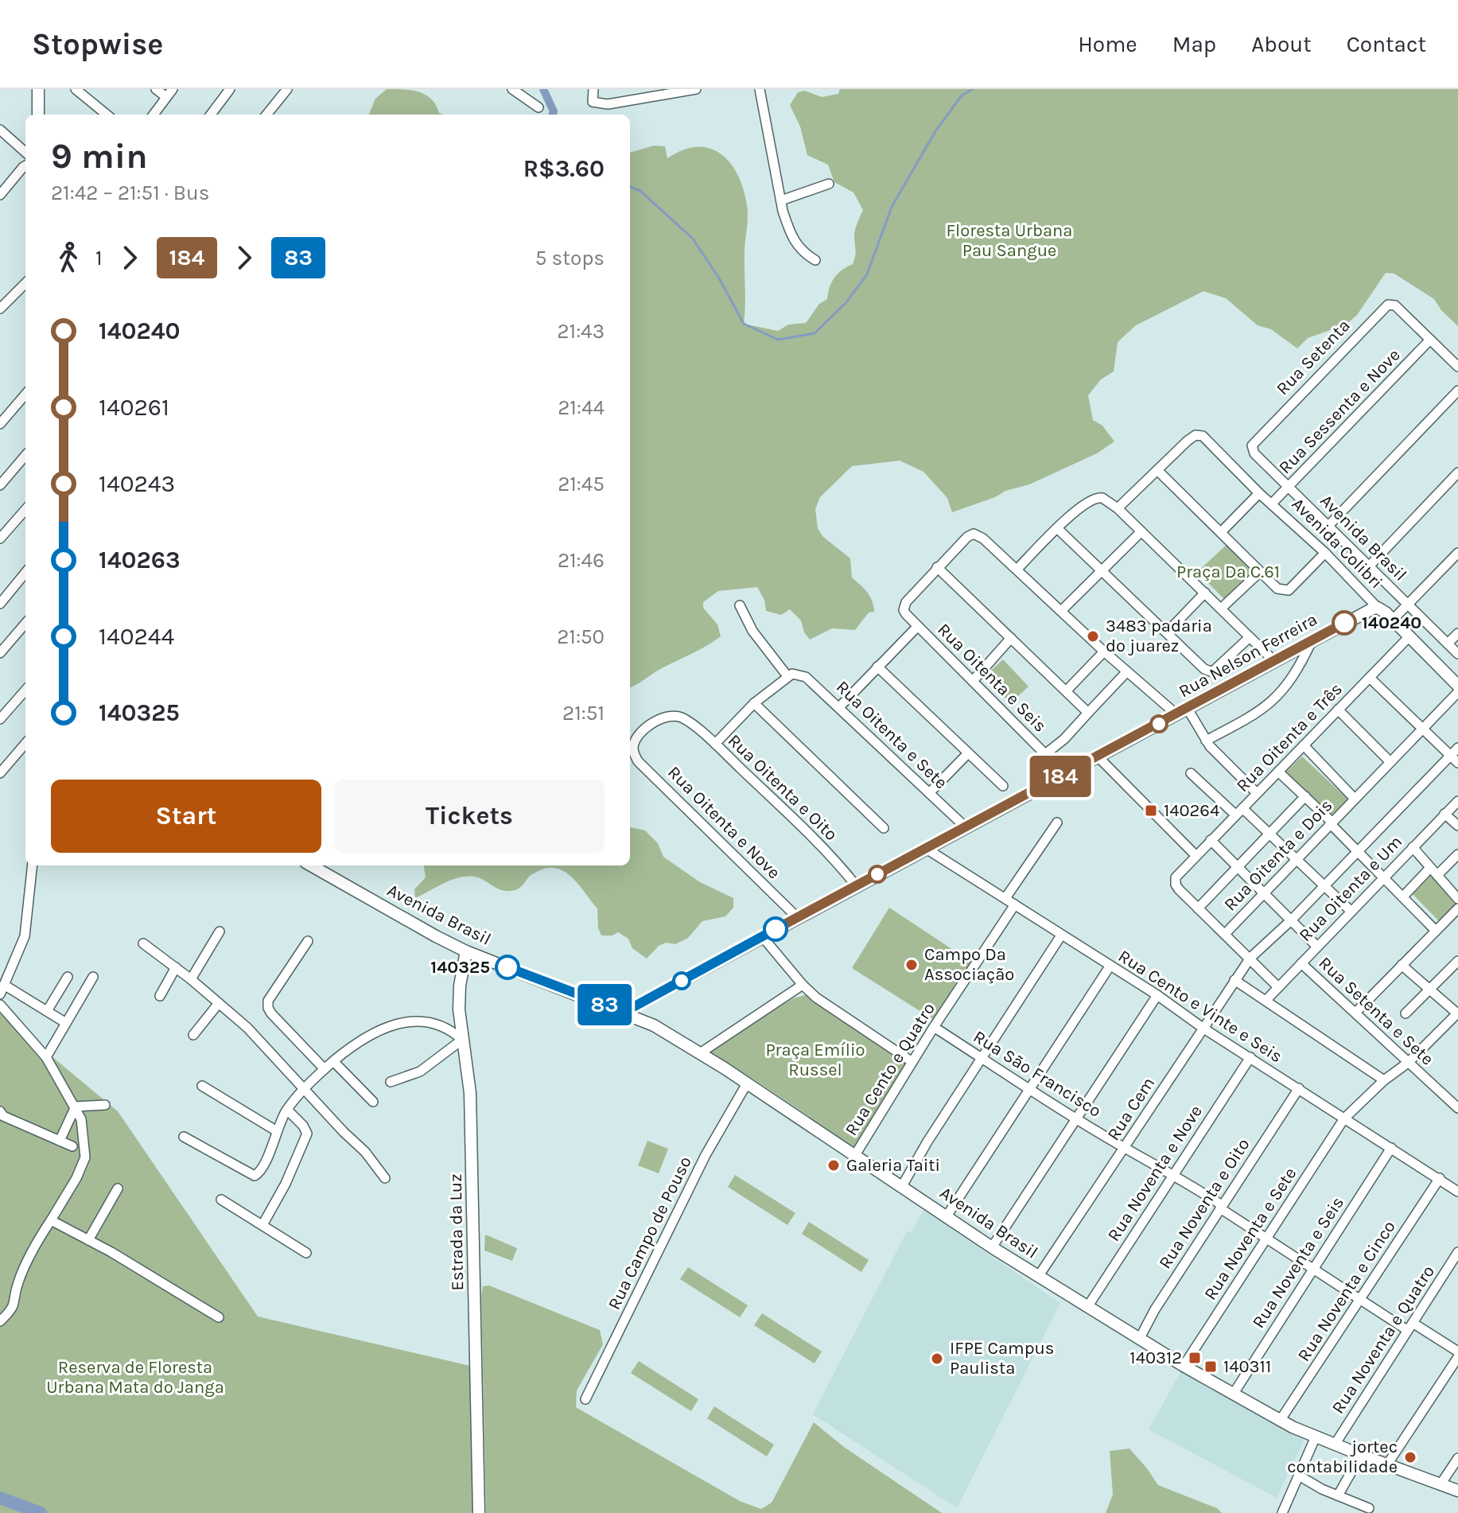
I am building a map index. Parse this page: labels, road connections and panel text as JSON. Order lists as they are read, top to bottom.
{
  "streets": {
    "main road": [
      "Avenida Brasil",
      "Avenida Colibri",
      "Rua Nelson Ferreira",
      "Estrada da Luz"
    ],
    "street": [
      "Rua Setenta",
      "Rua Sessenta e Nove",
      "Rua Oitenta e Seis",
      "Rua Oitenta e Sete",
      "Rua Oitenta e Três",
      "Rua Oitenta e Oito",
      "Rua Oitenta e Nove",
      "Rua Oitenta e Dois",
      "Rua Oitenta e Um",
      "Rua Cento e Vinte e Seis",
      "Rua Setenta e Sete",
      "Rua Cento e Quatro",
      "Rua São Francisco",
      "Rua Cem",
      "Rua Noventa e Nove",
      "Rua Noventa e Oito",
      "Rua Campo de Pouso",
      "Rua Noventa e Sete",
      "Rua Noventa e Seis",
      "Rua Noventa e Cinco",
      "Rua Noventa e Quatro"
    ]
  },
  "crossings": [
    ["Rua Setenta", "Rua Sessenta e Nove"],
    ["Rua Setenta", "Avenida Brasil"],
    ["Rua Sessenta e Nove", "Avenida Brasil"],
    ["Rua Sessenta e Nove", "Avenida Colibri"],
    ["Avenida Brasil", "Rua Nelson Ferreira"],
    ["Avenida Brasil", "Rua Cento e Quatro"],
    ["Avenida Brasil", "Rua Cem"],
    ["Avenida Brasil", "Rua Noventa e Nove"],
    ["Avenida Brasil", "Rua Noventa e Oito"],
    ["Avenida Brasil", "Estrada da Luz"],
    ["Avenida Brasil", "Rua Campo de Pouso"],
    ["Avenida Brasil", "Rua Noventa e Sete"],
    ["Avenida Brasil", "Rua Noventa e Seis"],
    ["Avenida Brasil", "Rua Noventa e Cinco"],
    ["Avenida Brasil", "Rua Noventa e Quatro"],
    ["Avenida Colibri", "Rua Nelson Ferreira"],
    ["Avenida Colibri", "Rua Oitenta e Três"],
    ["Rua Nelson Ferreira", "Rua Oitenta e Seis"],
    ["Rua Nelson Ferreira", "Rua Oitenta e Sete"],
    ["Rua Nelson Ferreira", "Rua Oitenta e Oito"],
    ["Rua Nelson Ferreira", "Rua Oitenta e Nove"],
    ["Rua Nelson Ferreira", "Rua Cento e Vinte e Seis"],
    ["Rua Oitenta e Três", "Rua Oitenta e Dois"],
    ["Rua Oitenta e Oito", "Rua Oitenta e Nove"],
    ["Rua Oitenta e Um", "Rua Setenta e Sete"],
    ["Rua Cento e Vinte e Seis", "Rua Cento e Quatro"],
    ["Rua Cento e Vinte e Seis", "Rua Cem"],
    ["Rua Cento e Vinte e Seis", "Rua Noventa e Nove"],
    ["Rua Cento e Vinte e Seis", "Rua Noventa e Oito"],
    ["Rua Cento e Vinte e Seis", "Rua Noventa e Sete"],
    ["Rua Cento e Vinte e Seis", "Rua Noventa e Seis"],
    ["Rua Cento e Vinte e Seis", "Rua Noventa e Cinco"],
    ["Rua Setenta e Sete", "Rua Noventa e Sete"],
    ["Rua Cento e Quatro", "Rua São Francisco"],
    ["Rua São Francisco", "Rua Cem"],
    ["Rua São Francisco", "Rua Noventa e Nove"],
    ["Rua São Francisco", "Rua Noventa e Oito"],
    ["Rua São Francisco", "Rua Noventa e Sete"],
    ["Rua São Francisco", "Rua Noventa e Seis"],
    ["Rua São Francisco", "Rua Noventa e Cinco"],
    ["Rua São Francisco", "Rua Noventa e Quatro"]
  ],
  "parks": [
    "Floresta Urbana Pau Sangue",
    "Praça Da C.61",
    "Praça Emílio Russel",
    "Reserva de Floresta Urbana Mata do Janga"
  ],
  "places": {
    "other": [
      "140240",
      "3483 padaria do juarez",
      "Campo Da Associação",
      "140325",
      "Galeria Taiti",
      "IFPE Campus Paulista",
      "jortec contabilidade"
    ],
    "transit": ["140264", "140312", "140311"]
  },
  "lines": ["bus line 184", "bus line 83"],
  "page": {
    "header": "Stopwise",
    "nav": [
      "Home",
      "Map",
      "About",
      "Contact"
    ],
    "on_map": ["184", "83"],
    "heading": ["9 min", "21:42 – 21:51 · Bus", "R$3.60"],
    "legs": [
      "1",
      "184",
      "83",
      "5 stops"
    ],
    "list": [
      {
        "name": "140240",
        "value": "21:43"
      },
      {
        "name": "140261",
        "value": "21:44"
      },
      {
        "name": "140243",
        "value": "21:45"
      },
      {
        "name": "140263",
        "value": "21:46"
      },
      {
        "name": "140244",
        "value": "21:50"
      },
      {
        "name": "140325",
        "value": "21:51"
      }
    ],
    "buttons": ["Start", "Tickets"]
  }
}
